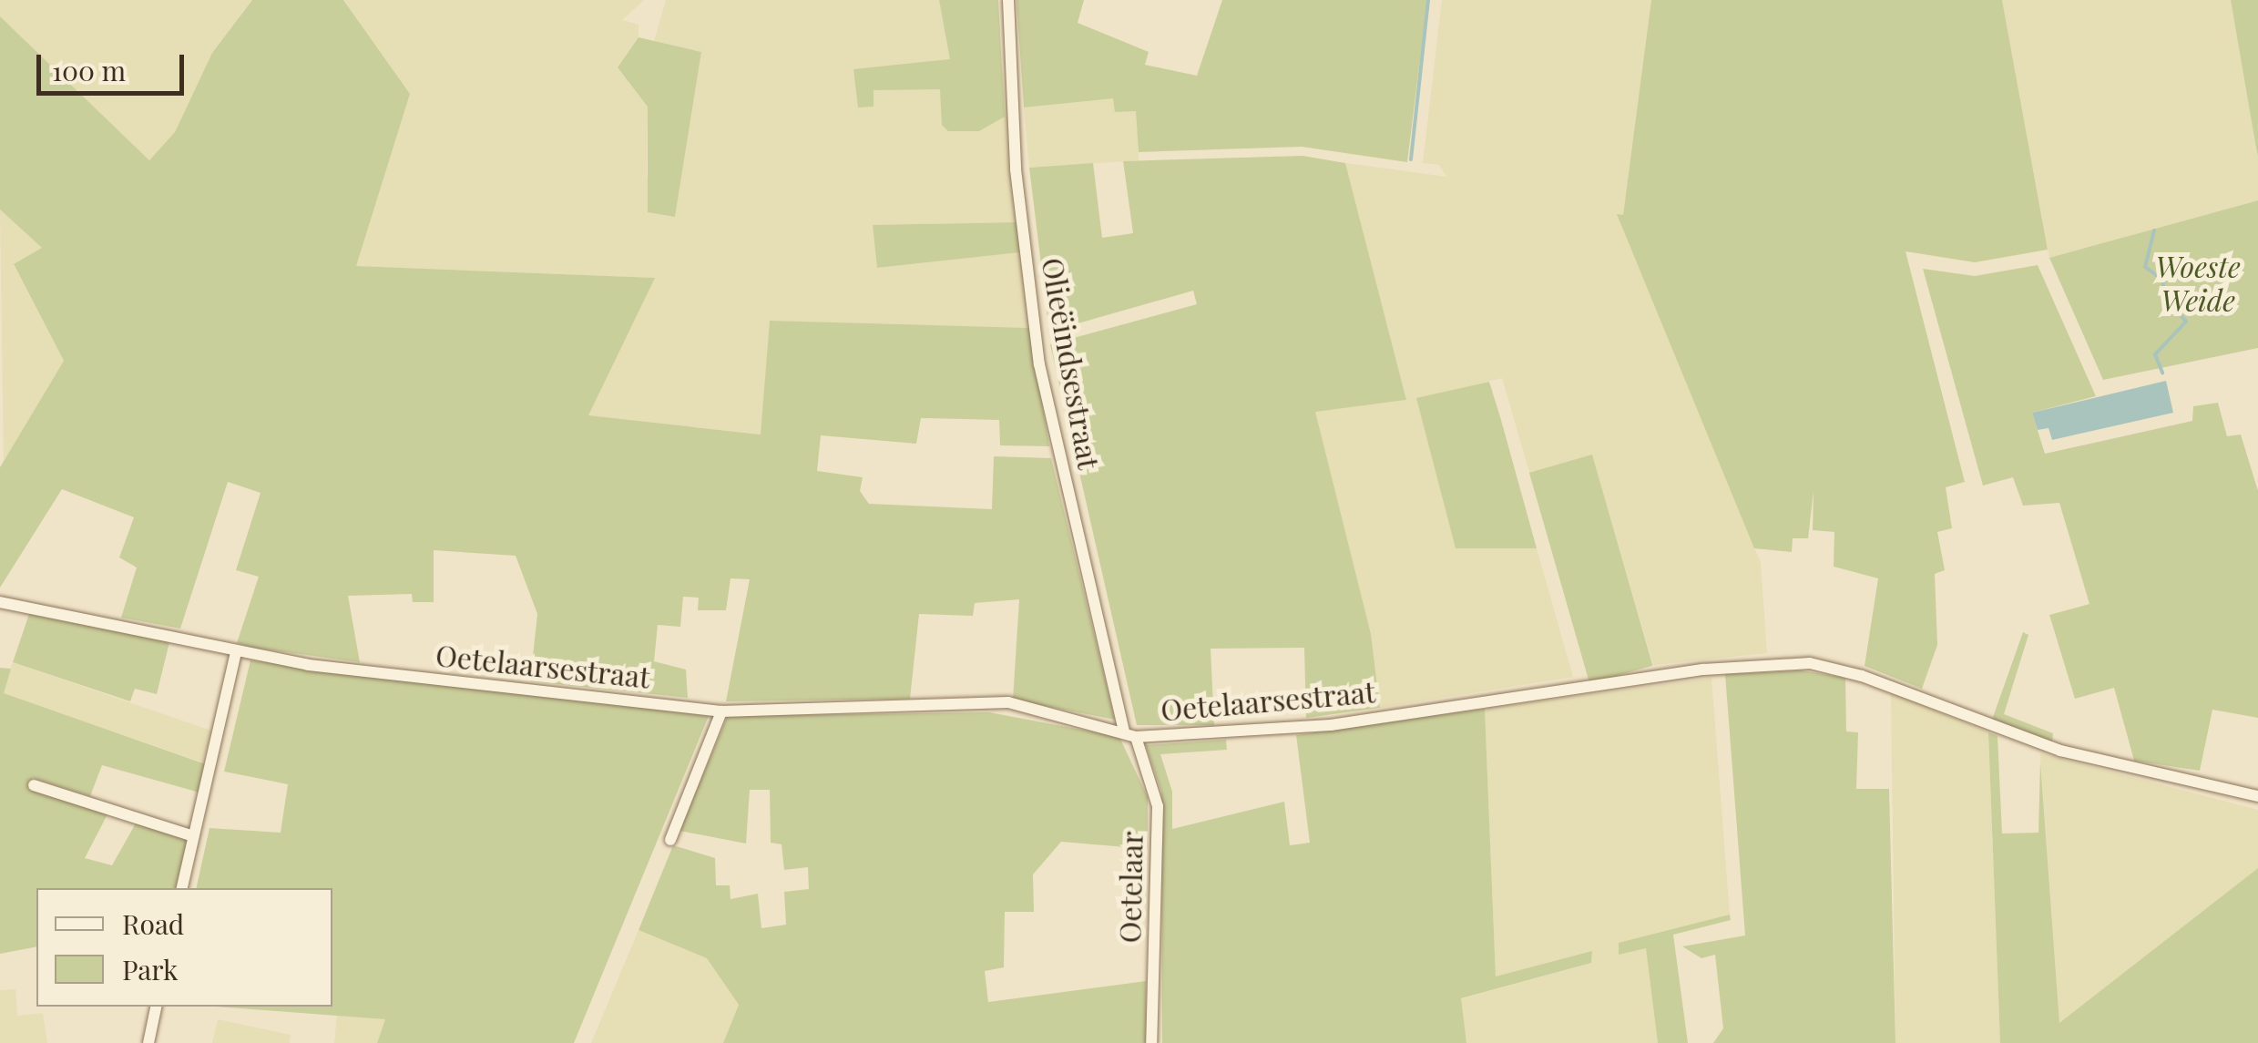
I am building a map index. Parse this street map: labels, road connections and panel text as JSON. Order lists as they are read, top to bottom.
{
  "streets": {
    "street": ["Olieëindsestraat", "Oetelaarsestraat", "Oetelaar"]
  },
  "crossings": [
    ["Olieëindsestraat", "Oetelaarsestraat"],
    ["Oetelaarsestraat", "Oetelaar"]
  ],
  "parks": ["Woeste Weide"],
  "legend": ["Road", "Park"],
  "scale_bar": "100 m"
}
